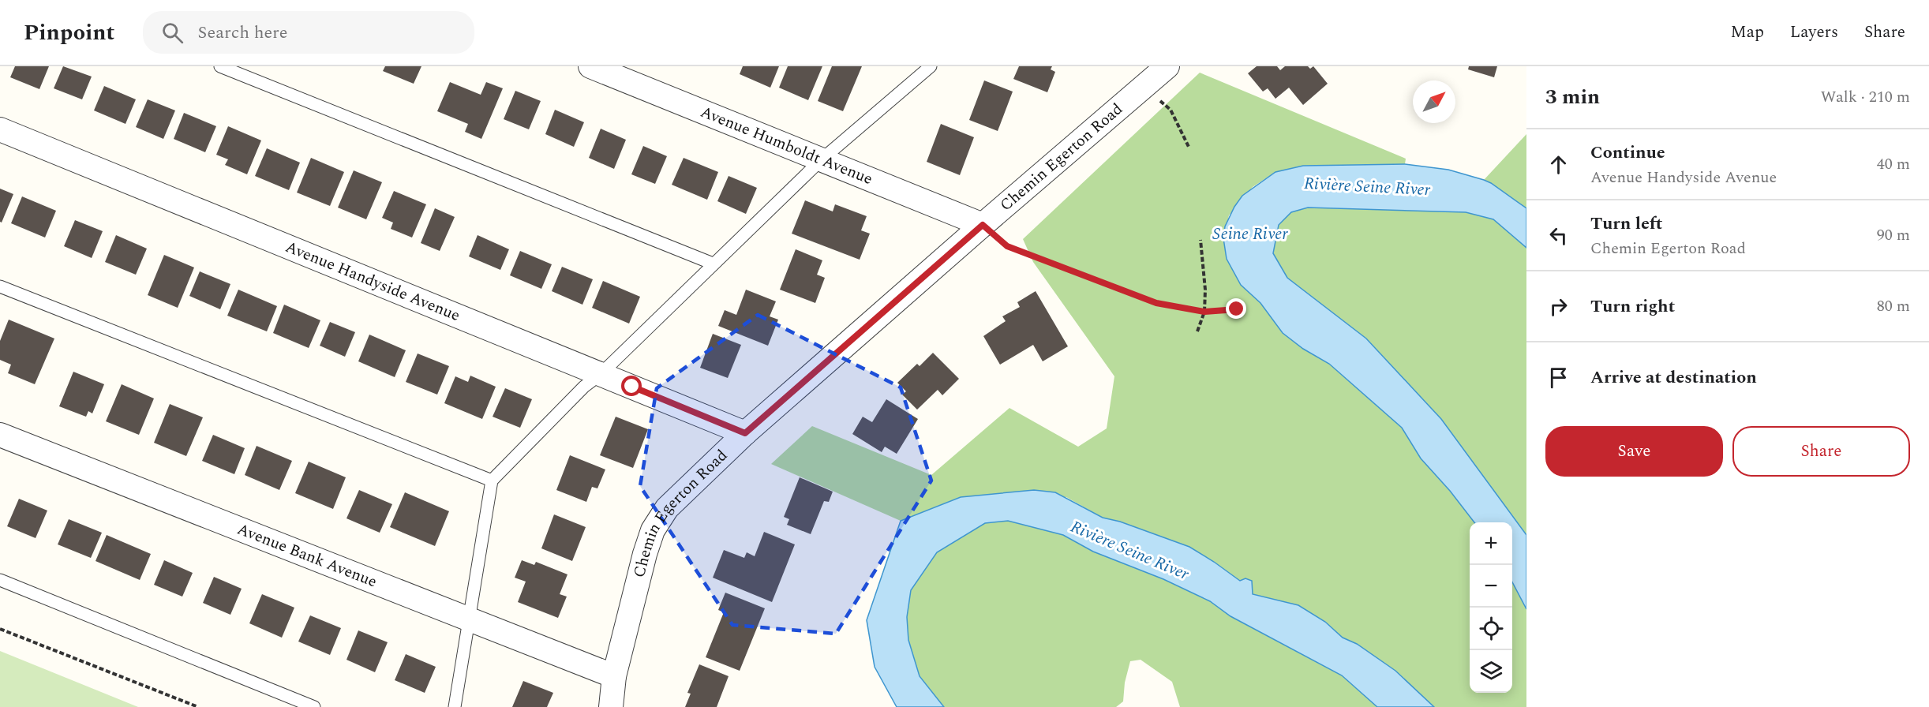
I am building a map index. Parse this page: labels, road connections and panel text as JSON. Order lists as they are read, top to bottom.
{
  "streets": {
    "street": [
      "Avenue Humboldt Avenue",
      "Chemin Egerton Road",
      "Avenue Handyside Avenue",
      "Avenue Bank Avenue"
    ]
  },
  "crossings": [
    ["Avenue Humboldt Avenue", "Chemin Egerton Road"],
    ["Chemin Egerton Road", "Avenue Handyside Avenue"],
    ["Chemin Egerton Road", "Avenue Bank Avenue"]
  ],
  "water": ["Rivière Seine River", "Seine River"],
  "north": "top right",
  "page": {
    "header": "Pinpoint",
    "search": "Search here",
    "nav": ["Map", "Layers", "Share"],
    "heading": ["3 min", "Walk · 210 m"],
    "list": [
      ["Continue", "Avenue Handyside Avenue", "40 m"],
      ["Turn left", "Chemin Egerton Road", "90 m"],
      ["Turn right", "80 m"],
      "Arrive at destination"
    ],
    "buttons": ["Save", "Share"],
    "map_buttons": ["+", "−"]
  }
}
